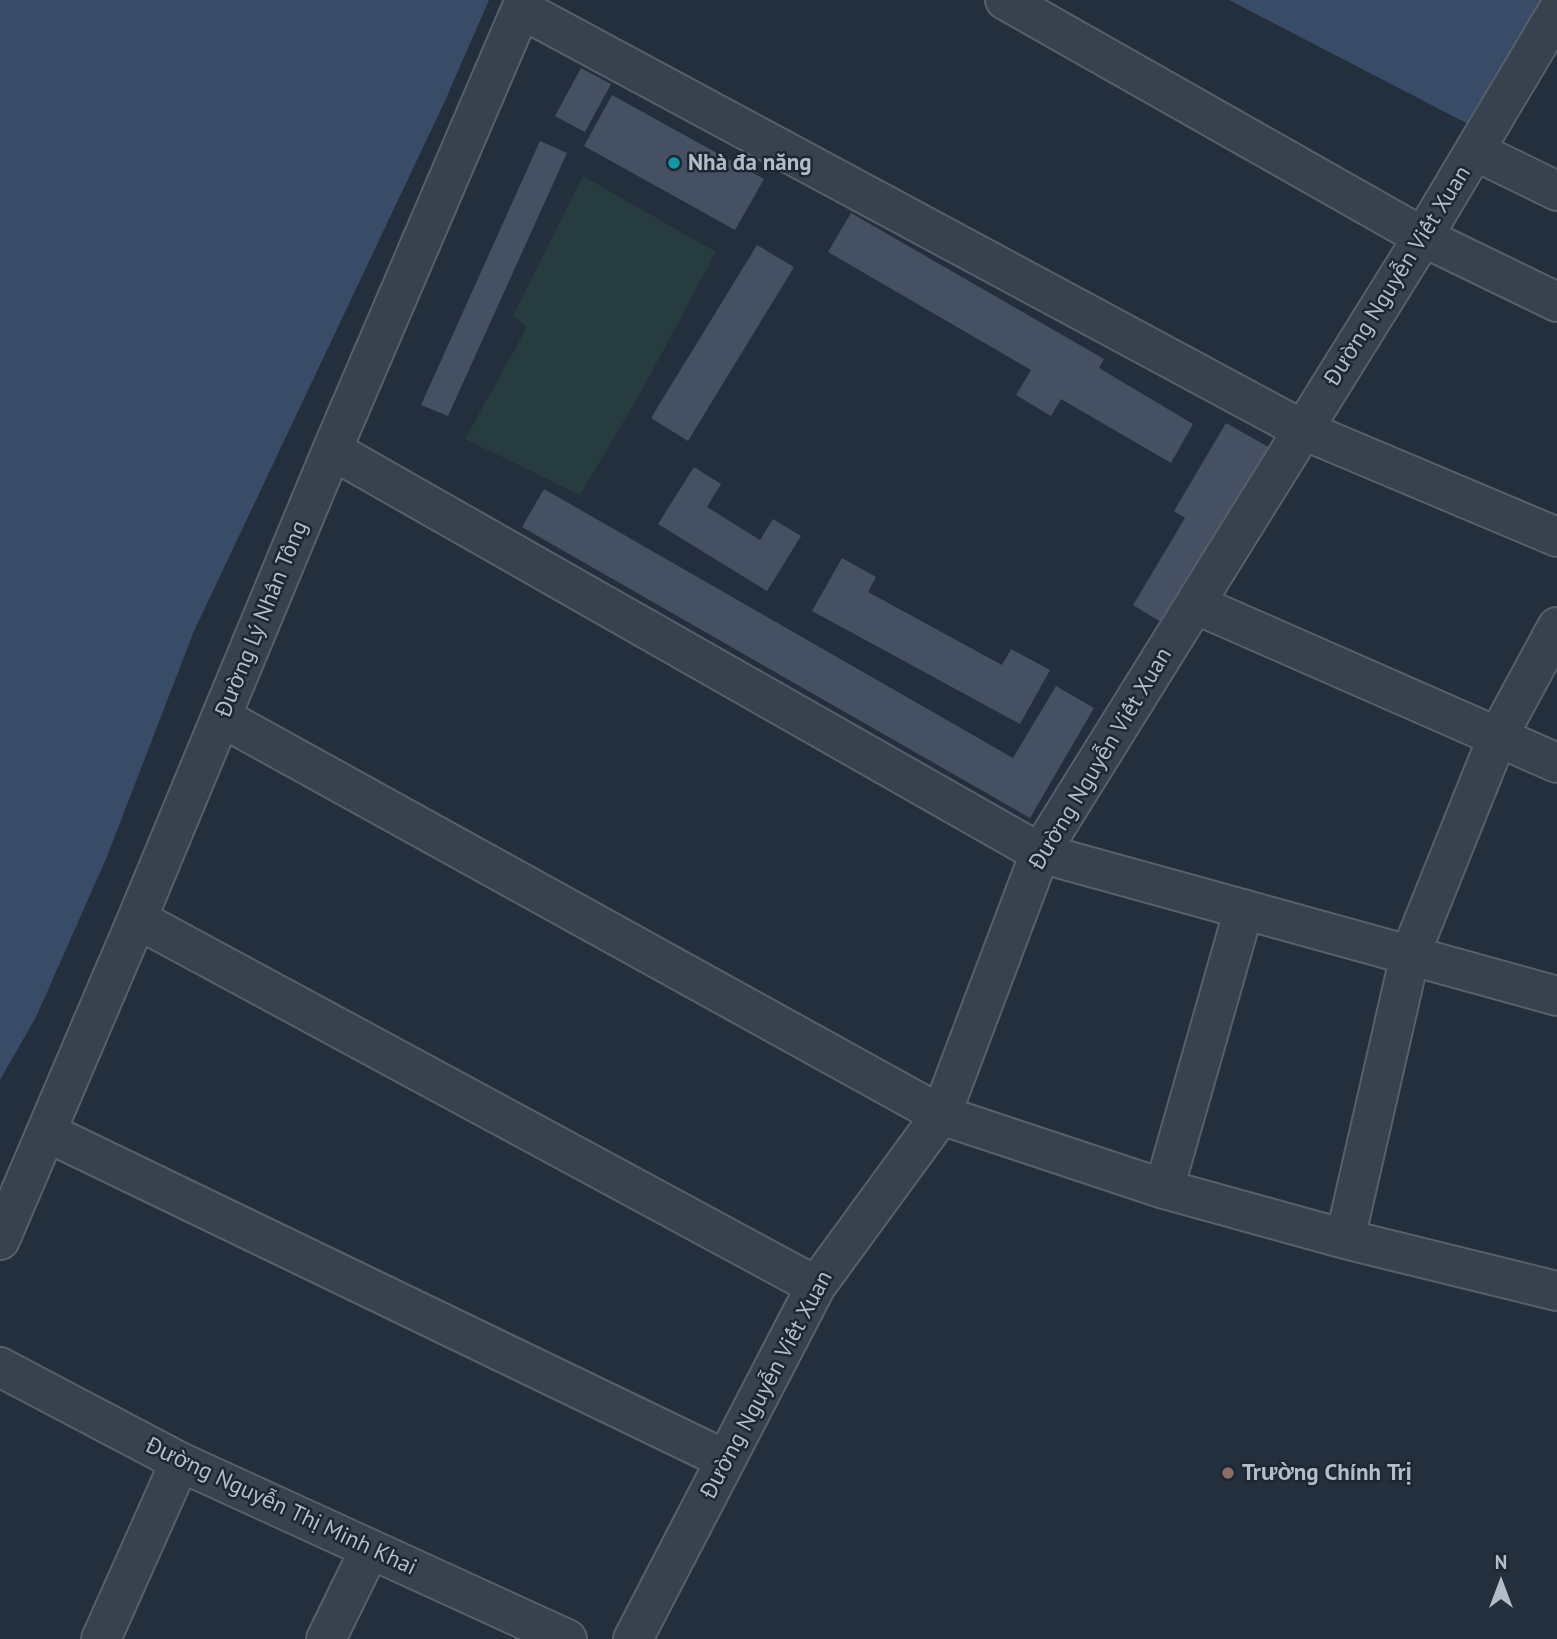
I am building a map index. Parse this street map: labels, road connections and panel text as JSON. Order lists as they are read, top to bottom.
{
  "streets": {
    "street": ["Đường Nguyễn Viết Xuan", "Đường Lý Nhân Tông", "Đường Nguyễn Thị Minh Khai"]
  },
  "places": ["Nhà đa năng", "Trường Chính Trị"],
  "north": "top"
}
